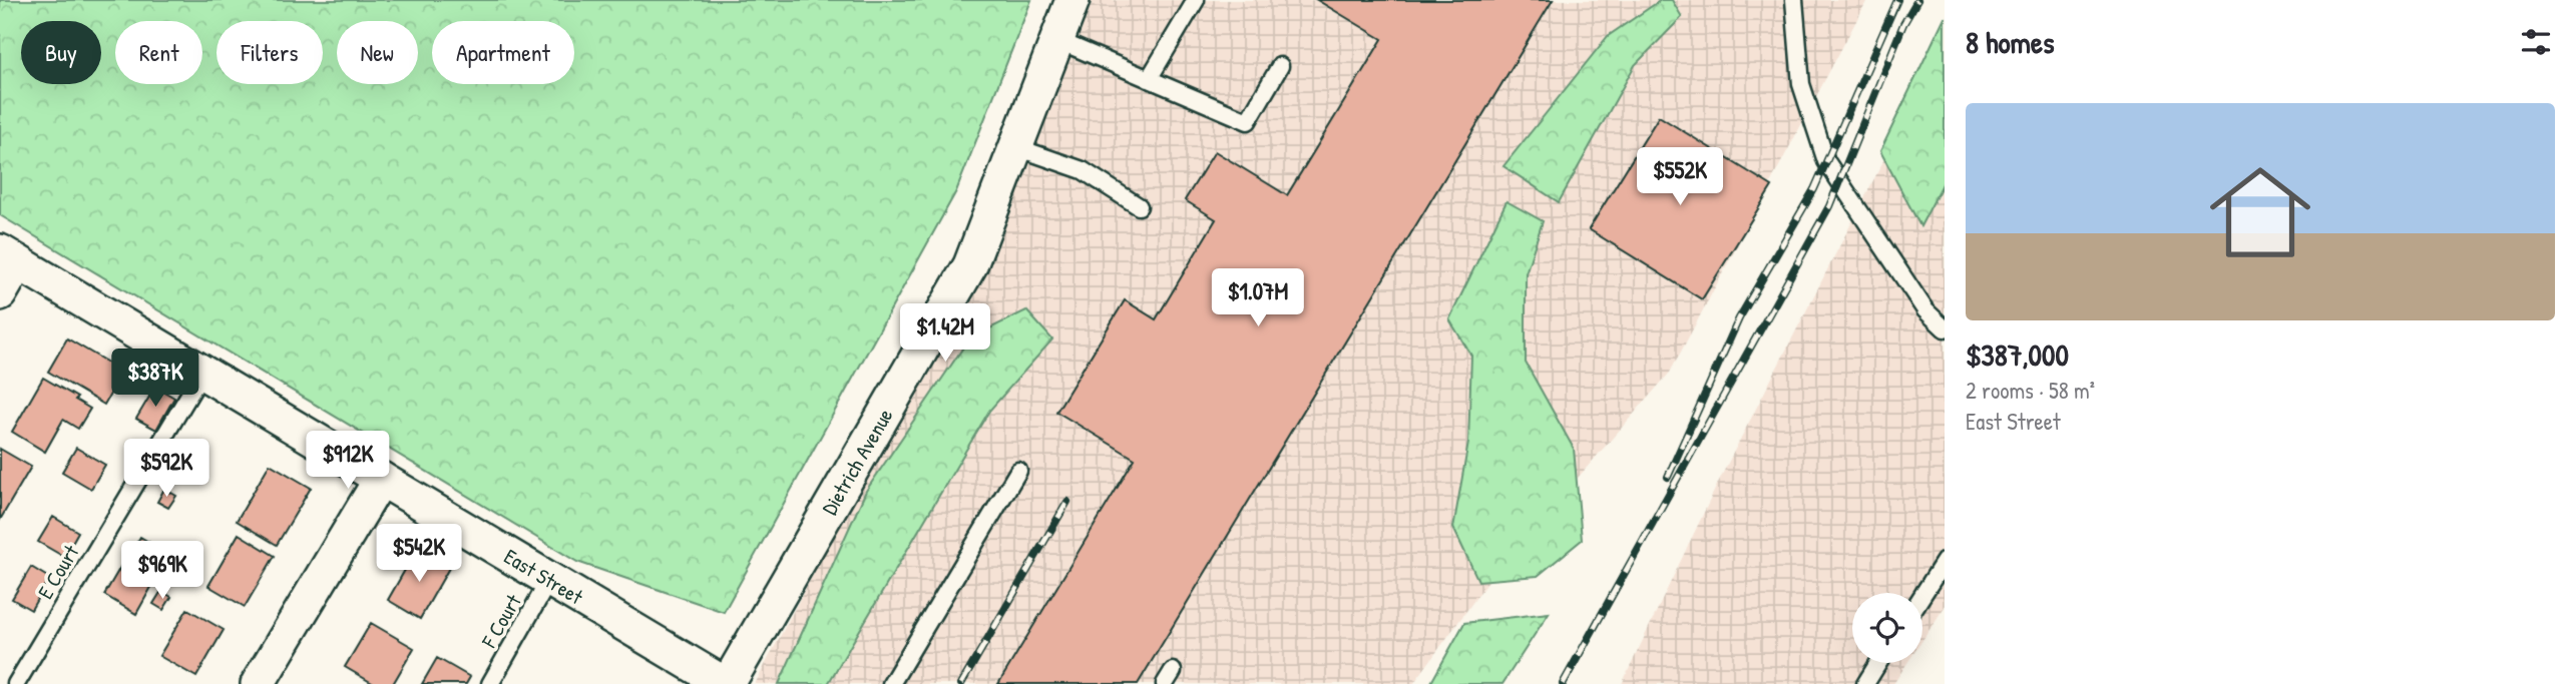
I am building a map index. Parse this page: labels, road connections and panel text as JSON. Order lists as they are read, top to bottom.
{
  "streets": {
    "street": ["Dietrich Avenue", "East Street"],
    "lane": ["E Court", "F Court"]
  },
  "crossings": [
    ["Dietrich Avenue", "East Street"],
    ["E Court", "East Street"],
    ["East Street", "F Court"]
  ],
  "page": {
    "heading": "8 homes",
    "chip": [
      "Buy",
      "Rent",
      "Filters",
      "New",
      "Apartment"
    ],
    "list": [
      {
        "name": "$387,000",
        "note": "2 rooms · 58 m² · East Street"
      }
    ],
    "price": [
      "$552K",
      "$1.07M",
      "$1.42M",
      "$387K",
      "$912K",
      "$592K",
      "$542K",
      "$969K"
    ]
  }
}
